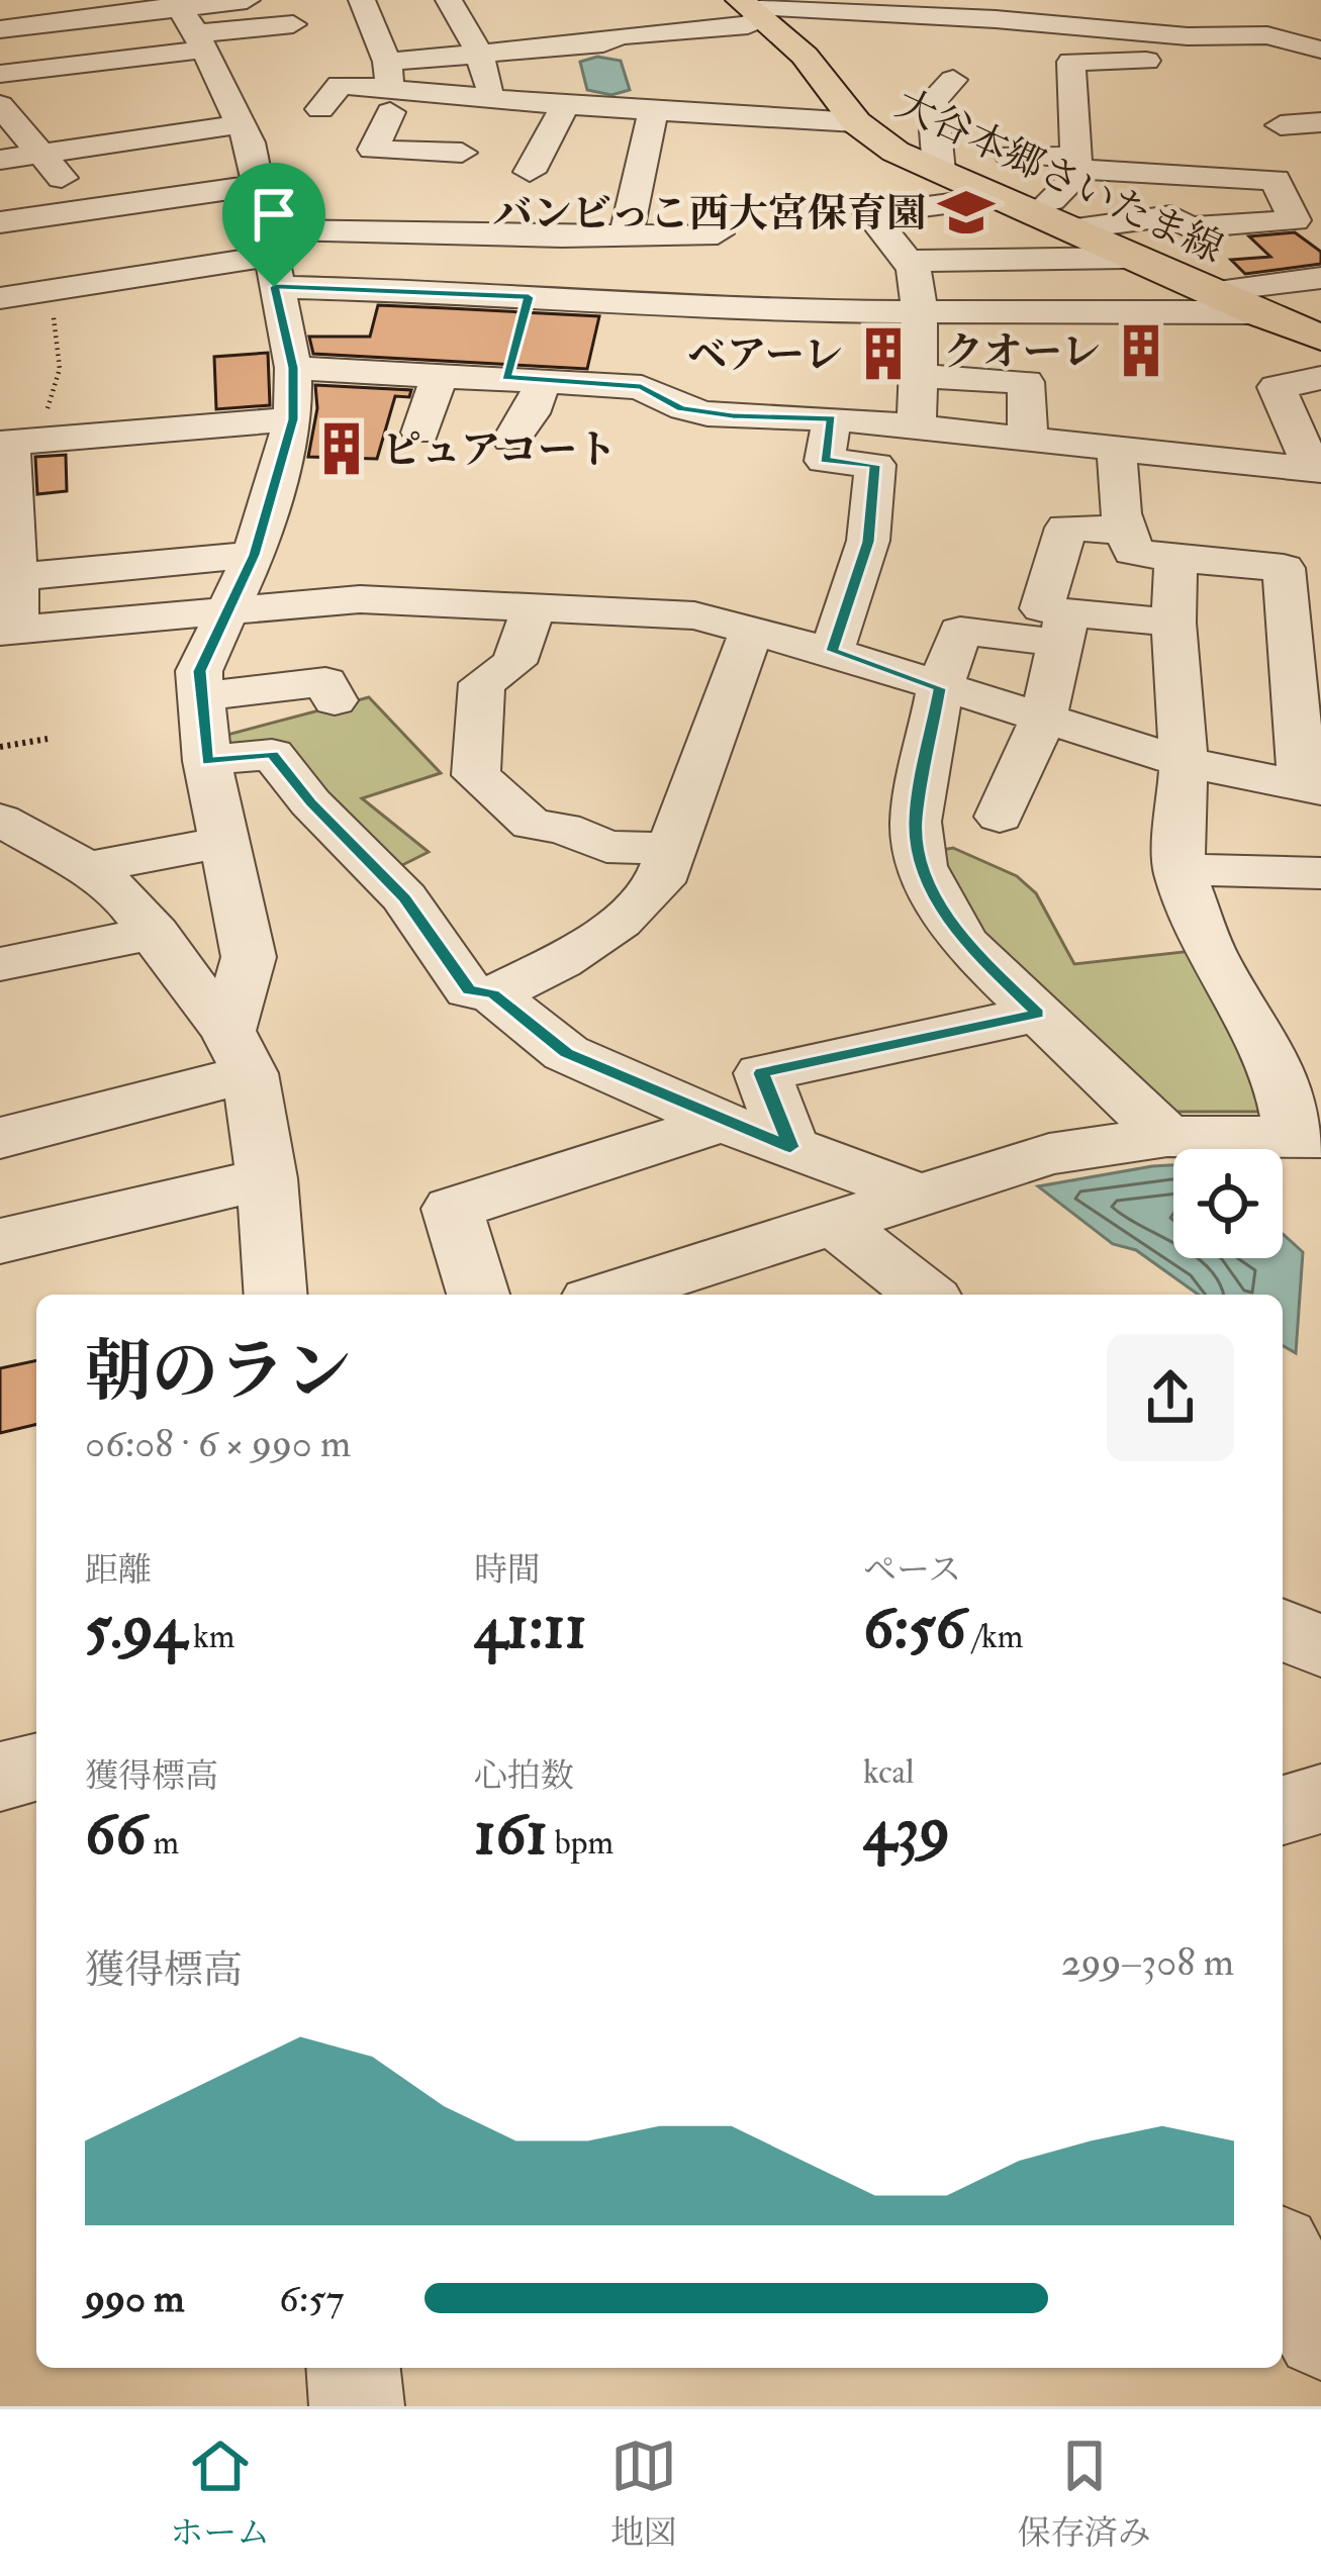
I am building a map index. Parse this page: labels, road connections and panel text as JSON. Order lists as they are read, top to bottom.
{
  "streets": {
    "main road": ["大谷本郷さいたま線"]
  },
  "places": {
    "school or university": ["バンビっこ西大宮保育園"],
    "building": ["クオーレ", "ベアーレ", "ピュアコート"]
  },
  "page": {
    "heading": ["朝のラン", "06:08 · 6 × 990 m"],
    "stats": [
      ["距離", "5.94 km"],
      ["時間", "41:11"],
      ["ペース", "6:56 /km"],
      ["獲得標高", "66 m"],
      ["心拍数", "161 bpm"],
      ["kcal", "439"]
    ],
    "chart": ["獲得標高", "299–308 m"],
    "list": [
      {
        "name": "990 m",
        "note": "6:57"
      }
    ],
    "tabs": ["ホーム", "地図", "保存済み"]
  }
}
